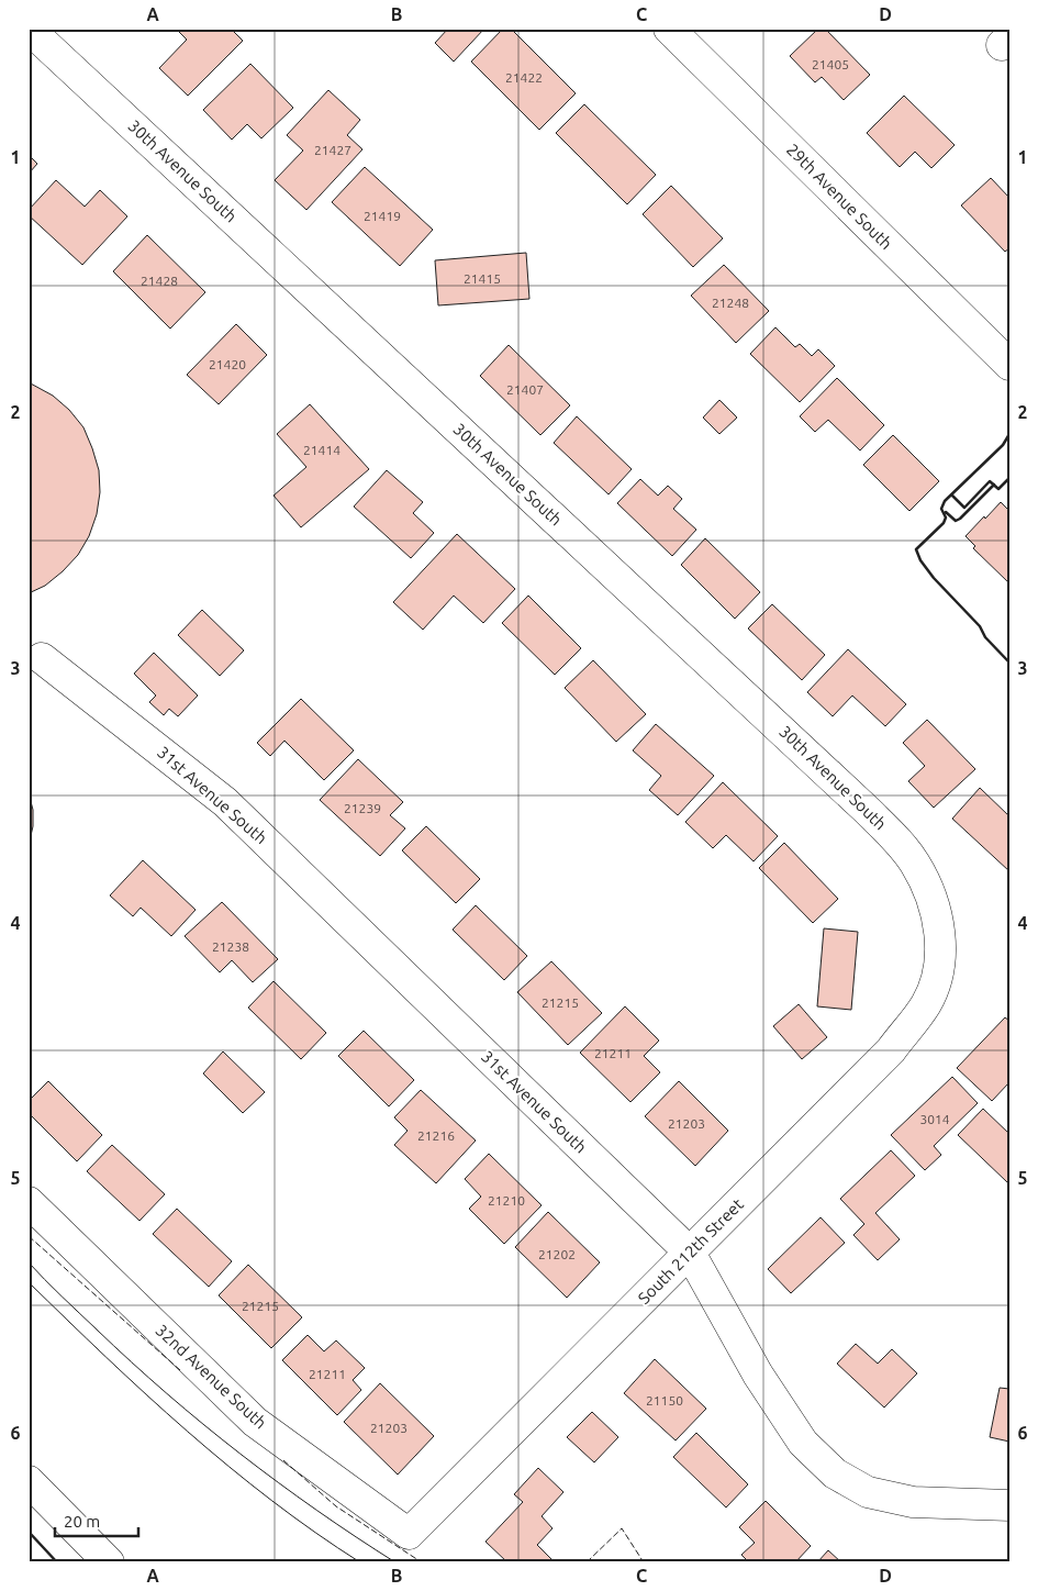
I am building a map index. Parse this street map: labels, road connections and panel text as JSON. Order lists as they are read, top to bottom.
{
  "streets": {
    "main road": [
      "30th Avenue South",
      "29th Avenue South",
      "31st Avenue South",
      "South 212th Street",
      "32nd Avenue South"
    ]
  },
  "crossings": [
    ["30th Avenue South", "South 212th Street"],
    ["31st Avenue South", "South 212th Street"],
    ["South 212th Street", "32nd Avenue South"]
  ],
  "house_numbers": [
    "21405",
    "21422",
    "21427",
    "21419",
    "21415",
    "21428",
    "21248",
    "21420",
    "21407",
    "21414",
    "21239",
    "21238",
    "21215",
    "21211",
    "3014",
    "21203",
    "21216",
    "21210",
    "21202",
    "21215",
    "21211",
    "21150",
    "21203"
  ],
  "scale_bar": "20 m",
  "grid": {
    "columns": [
      "A",
      "B",
      "C",
      "D"
    ],
    "rows": [
      "1",
      "2",
      "3",
      "4",
      "5",
      "6"
    ]
  }
}
